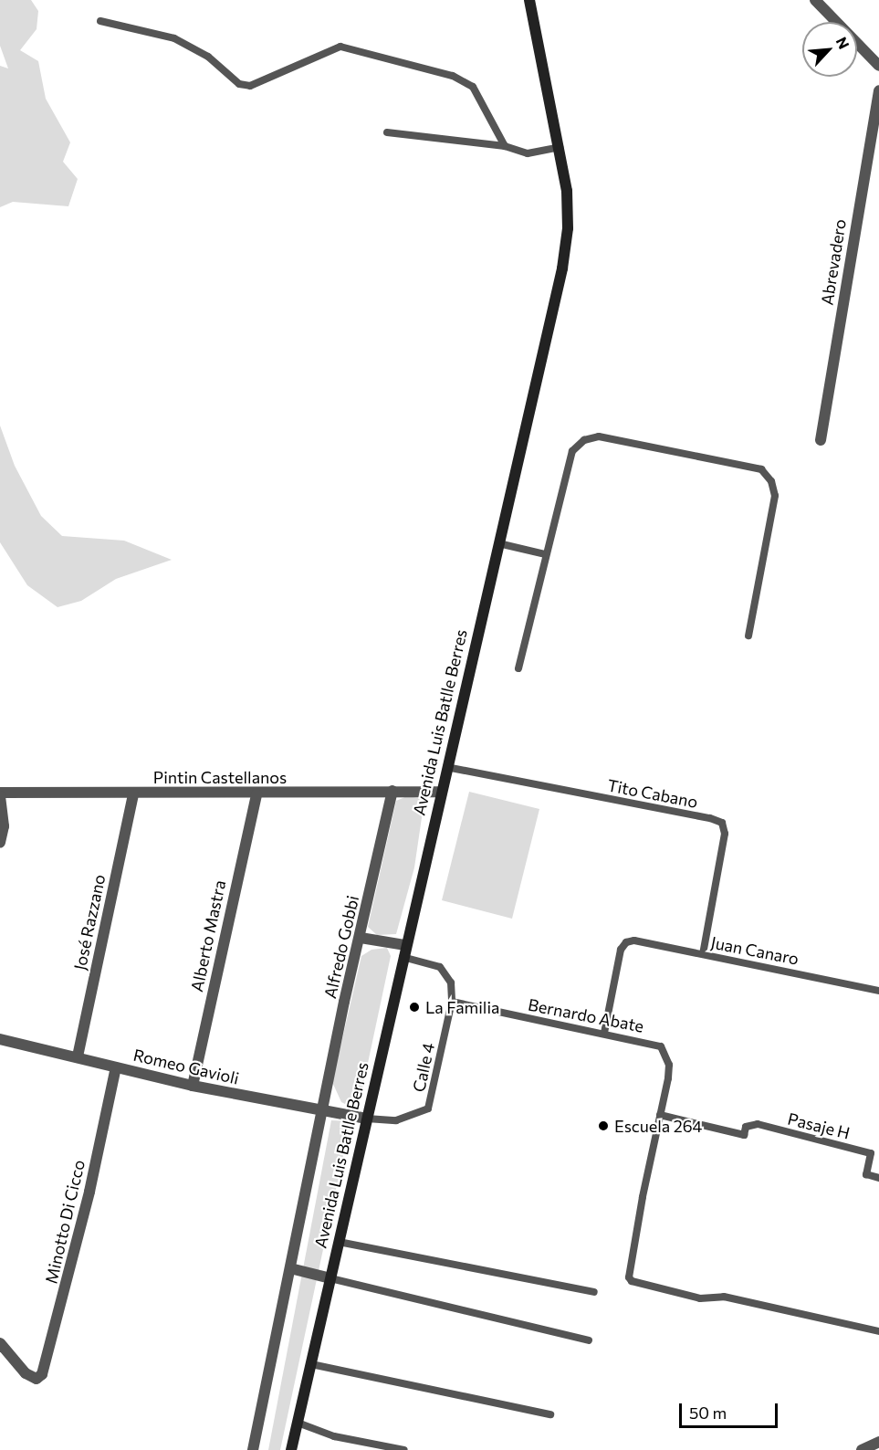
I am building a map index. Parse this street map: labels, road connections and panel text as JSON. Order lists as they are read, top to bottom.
{
  "streets": {
    "main road": ["Avenida Luis Batlle Berres"],
    "street": [
      "Abrevadero",
      "Pintin Castellanos",
      "José Razzano",
      "Alberto Mastra",
      "Alfredo Gobbi",
      "Romeo Gavioli",
      "Minotto Di Cicco"
    ],
    "lane": [
      "Tito Cabano",
      "Juan Canaro",
      "Bernardo Abate",
      "Calle 4",
      "Pasaje H"
    ]
  },
  "crossings": [
    ["Avenida Luis Batlle Berres", "Pintin Castellanos"],
    ["Avenida Luis Batlle Berres", "Tito Cabano"],
    ["Avenida Luis Batlle Berres", "Romeo Gavioli"],
    ["Avenida Luis Batlle Berres", "Calle 4"],
    ["Pintin Castellanos", "José Razzano"],
    ["Pintin Castellanos", "Alberto Mastra"],
    ["Pintin Castellanos", "Alfredo Gobbi"],
    ["Tito Cabano", "Juan Canaro"],
    ["José Razzano", "Romeo Gavioli"],
    ["Alberto Mastra", "Romeo Gavioli"],
    ["Alfredo Gobbi", "Romeo Gavioli"],
    ["Juan Canaro", "Bernardo Abate"],
    ["Bernardo Abate", "Calle 4"],
    ["Bernardo Abate", "Pasaje H"],
    ["Romeo Gavioli", "Calle 4"],
    ["Romeo Gavioli", "Minotto Di Cicco"]
  ],
  "places": ["La Familia", "Escuela 264"],
  "scale_bar": "50 m",
  "north": "top right"
}
